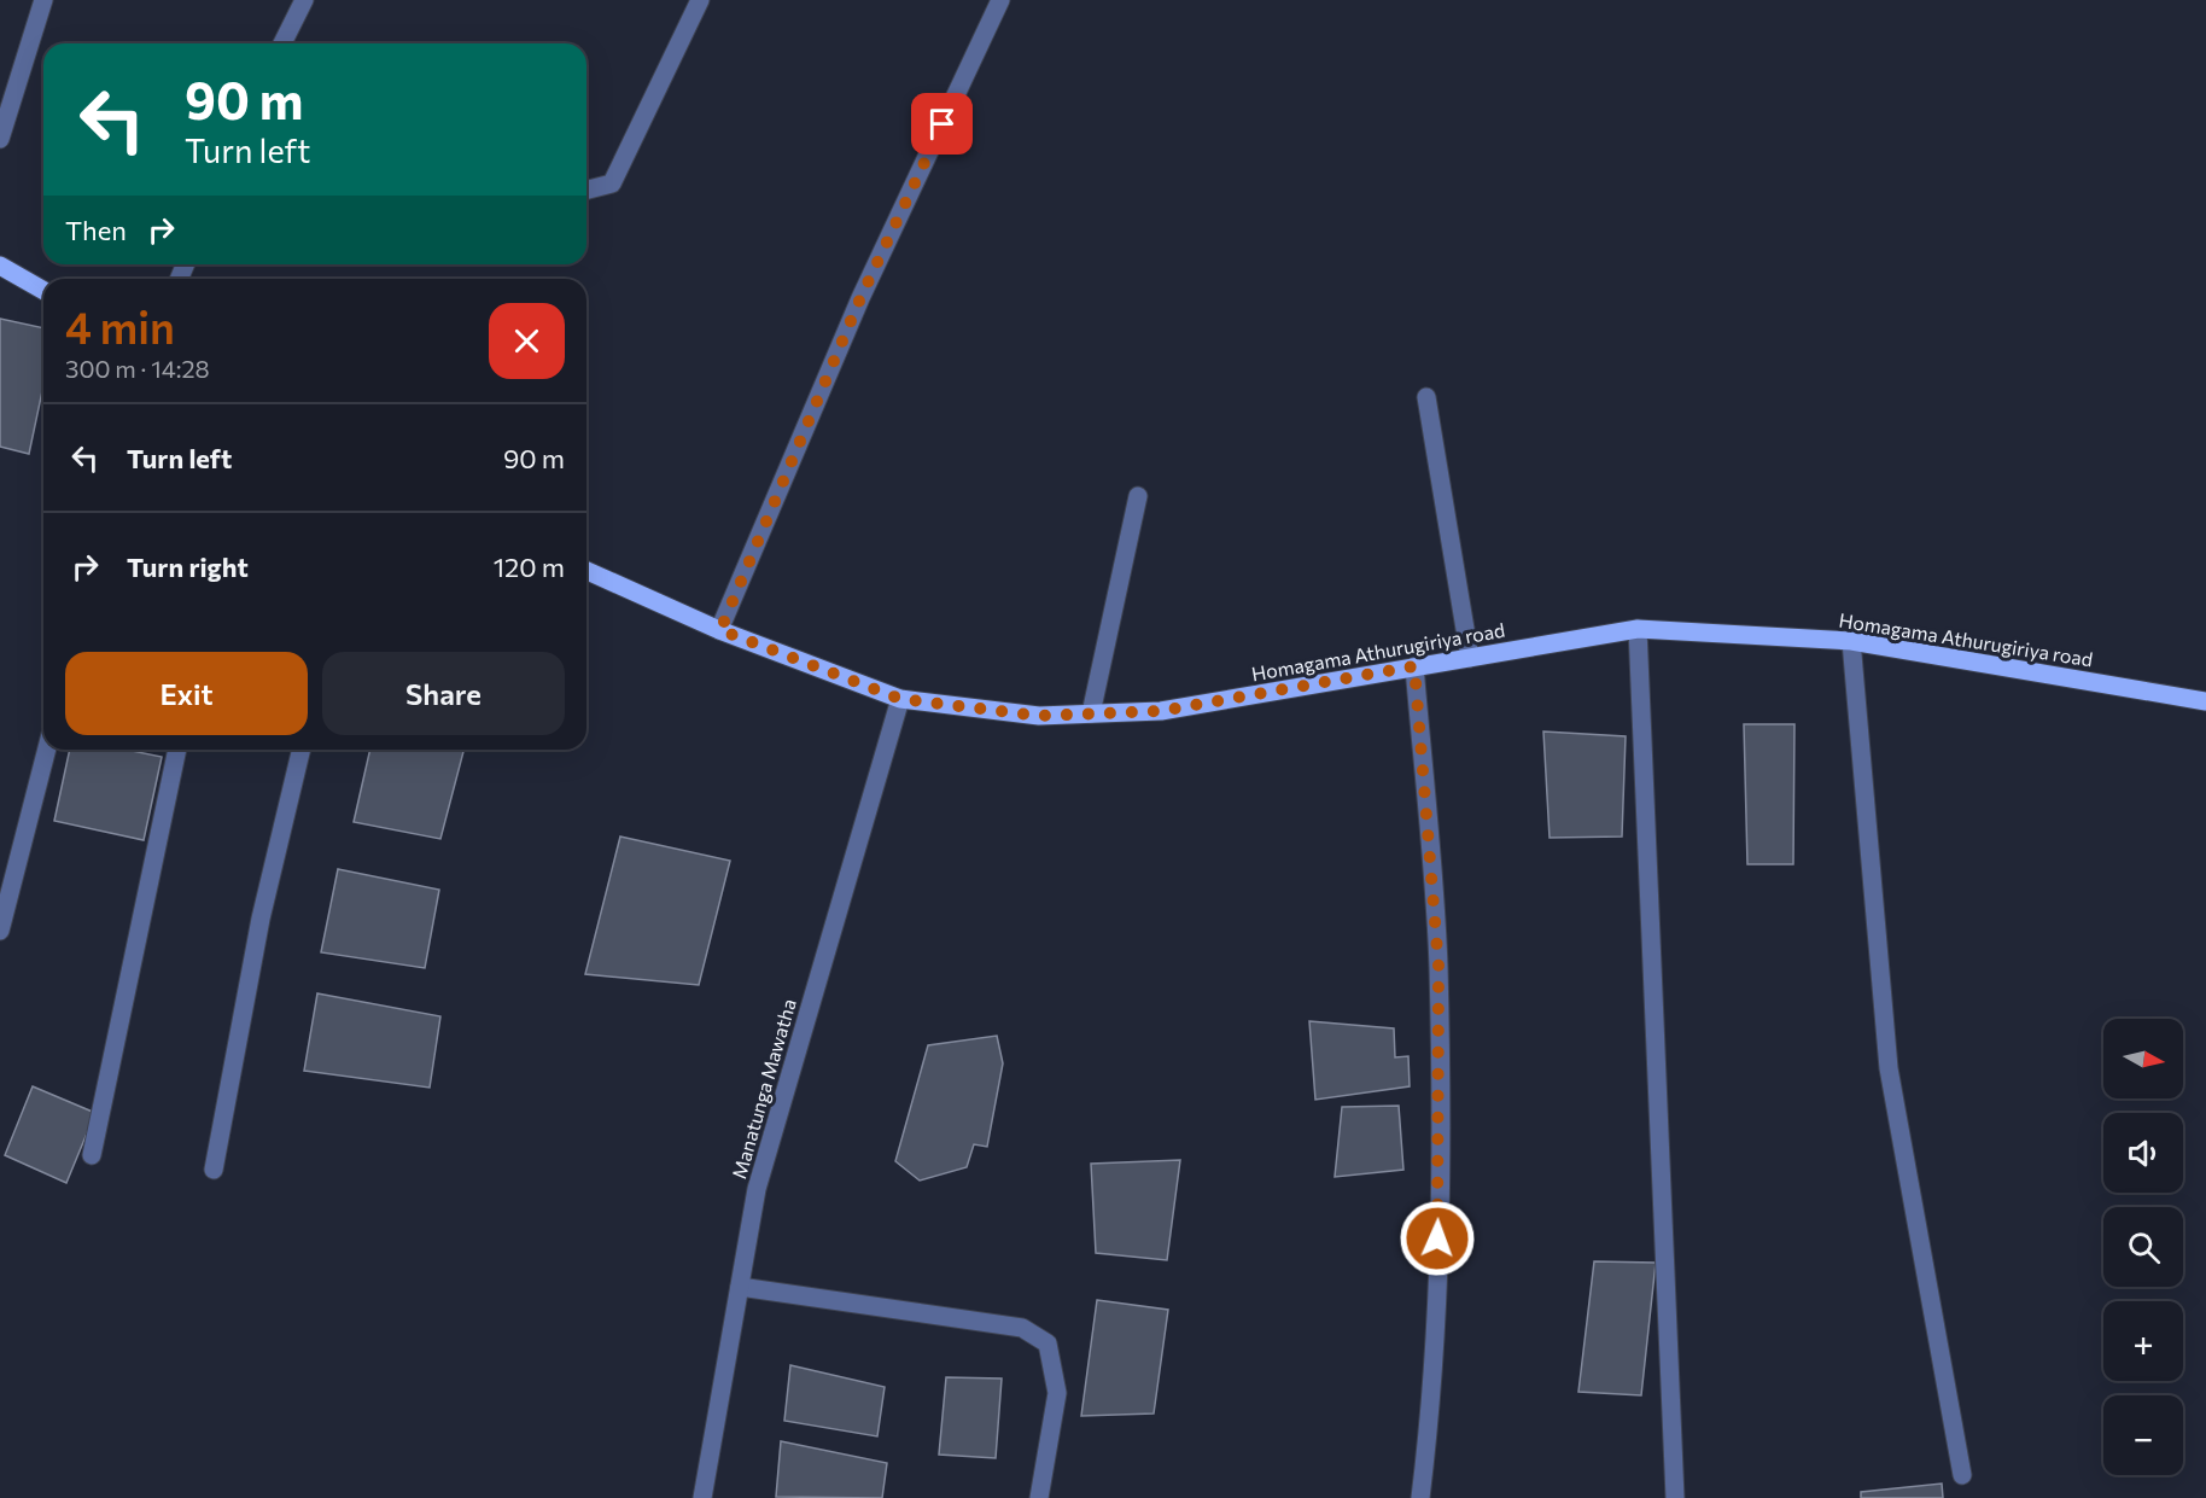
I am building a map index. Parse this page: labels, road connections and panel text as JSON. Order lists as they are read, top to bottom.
{
  "streets": {
    "main road": ["Homagama Athurugiriya road"],
    "street": ["Manatunga Mawatha"]
  },
  "crossings": [
    ["Homagama Athurugiriya road", "Manatunga Mawatha"]
  ],
  "north": "right",
  "page": {
    "turn": ["90 m", "Turn left"],
    "then": "Then",
    "heading": ["4 min", "300 m · 14:28"],
    "list": [
      {
        "name": "Turn left",
        "value": "90 m"
      },
      {
        "name": "Turn right",
        "value": "120 m"
      }
    ],
    "buttons": ["Exit", "Share"],
    "map_buttons": ["+", "−"]
  }
}
